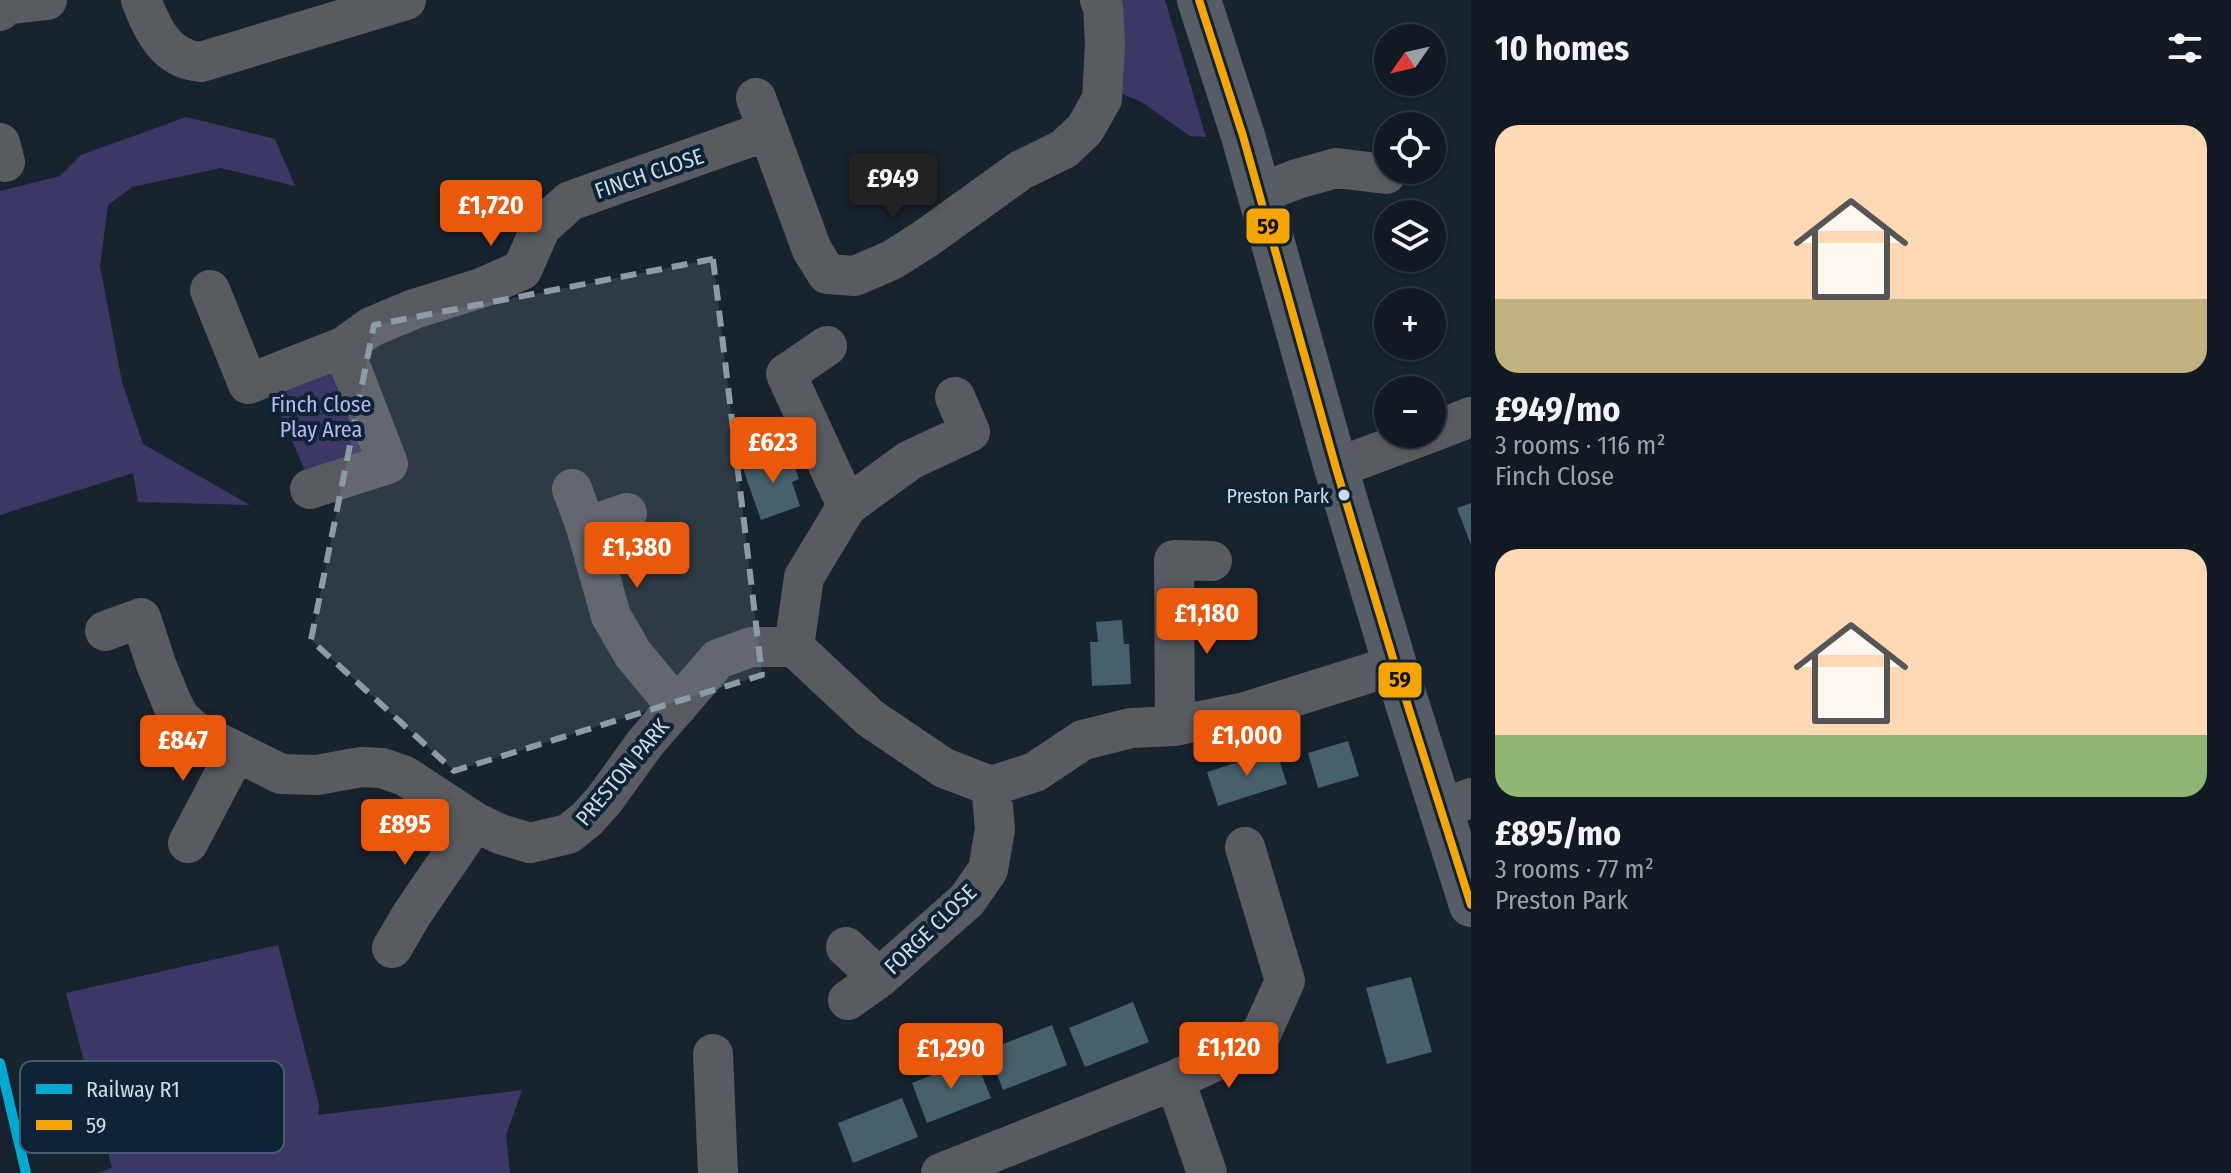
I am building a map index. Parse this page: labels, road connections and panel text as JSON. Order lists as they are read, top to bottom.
{
  "streets": {
    "street": ["FINCH CLOSE", "PRESTON PARK", "FORGE CLOSE"]
  },
  "parks": ["Finch Close Play Area"],
  "places": ["Preston Park"],
  "lines": ["transit line 59", "rail line R1"],
  "legend": ["Railway R1", "59"],
  "north": "bottom left",
  "page": {
    "heading": "10 homes",
    "map_buttons": ["+", "−"],
    "list": [
      {
        "name": "£949/mo",
        "note": "3 rooms · 116 m² · Finch Close"
      },
      {
        "name": "£895/mo",
        "note": "3 rooms · 77 m² · Preston Park"
      }
    ],
    "price": [
      "£949",
      "£1,720",
      "£623",
      "£1,380",
      "£1,180",
      "£1,000",
      "£847",
      "£895",
      "£1,120",
      "£1,290"
    ]
  }
}
